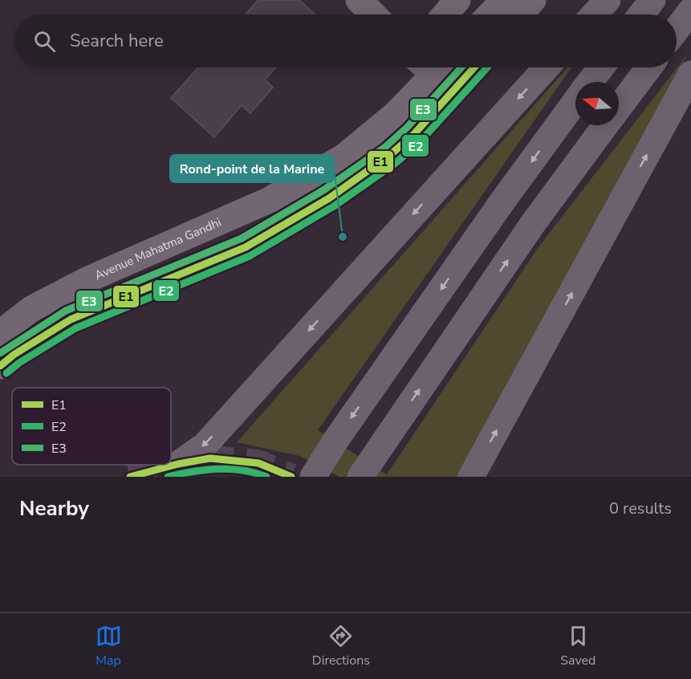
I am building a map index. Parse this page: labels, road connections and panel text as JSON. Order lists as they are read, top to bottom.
{
  "streets": {
    "main road": ["Avenue Mahatma Gandhi"]
  },
  "places": ["Rond-point de la Marine"],
  "lines": ["transit line E1", "transit line E2", "transit line E3"],
  "legend": ["E1", "E2", "E3"],
  "north": "left",
  "page": {
    "search": "Search here",
    "heading": ["Nearby", "0 results"],
    "nav": ["Map", "Directions", "Saved"]
  }
}
